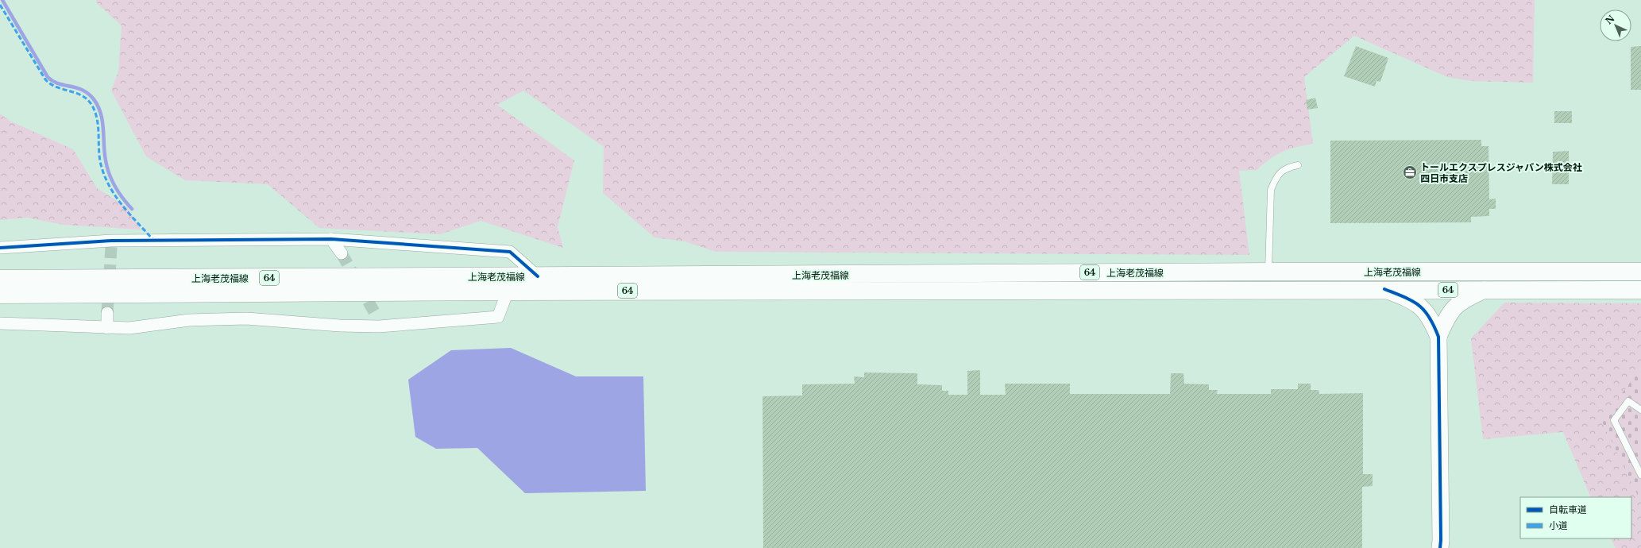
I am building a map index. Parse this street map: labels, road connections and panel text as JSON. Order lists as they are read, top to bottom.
{
  "streets": {
    "main road": ["上海老茂福線", "64"]
  },
  "places": {
    "office": ["トールエクスプレスジャパン株式会社 四日市支店"]
  },
  "legend": ["自転車道", "小道"],
  "north": "top left"
}
